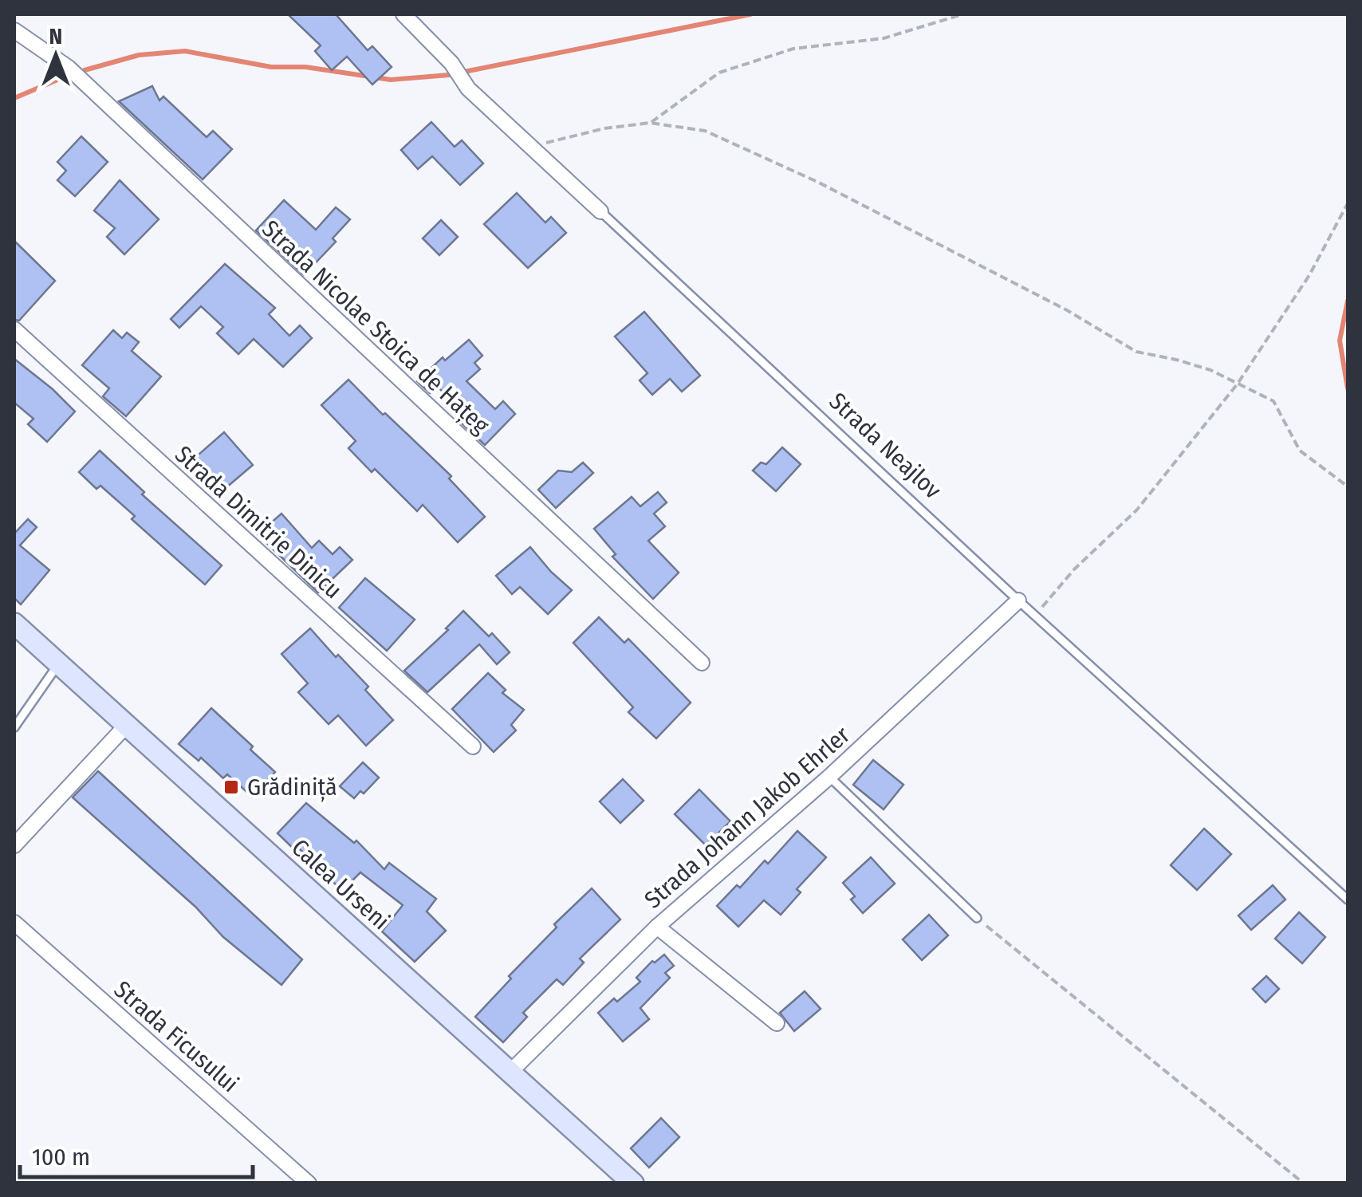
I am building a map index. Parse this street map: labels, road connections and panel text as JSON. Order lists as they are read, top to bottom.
{
  "streets": {
    "street": [
      "Strada Nicolae Stoica de Hațeg",
      "Strada Neajlov",
      "Strada Dimitrie Dinicu",
      "Strada Johann Jakob Ehrler",
      "Calea Urseni",
      "Strada Ficusului"
    ]
  },
  "crossings": [
    ["Strada Neajlov", "Strada Johann Jakob Ehrler"],
    ["Strada Johann Jakob Ehrler", "Calea Urseni"]
  ],
  "places": {
    "transit": ["Grădiniță"]
  },
  "scale_bar": "100 m",
  "north": "top"
}
